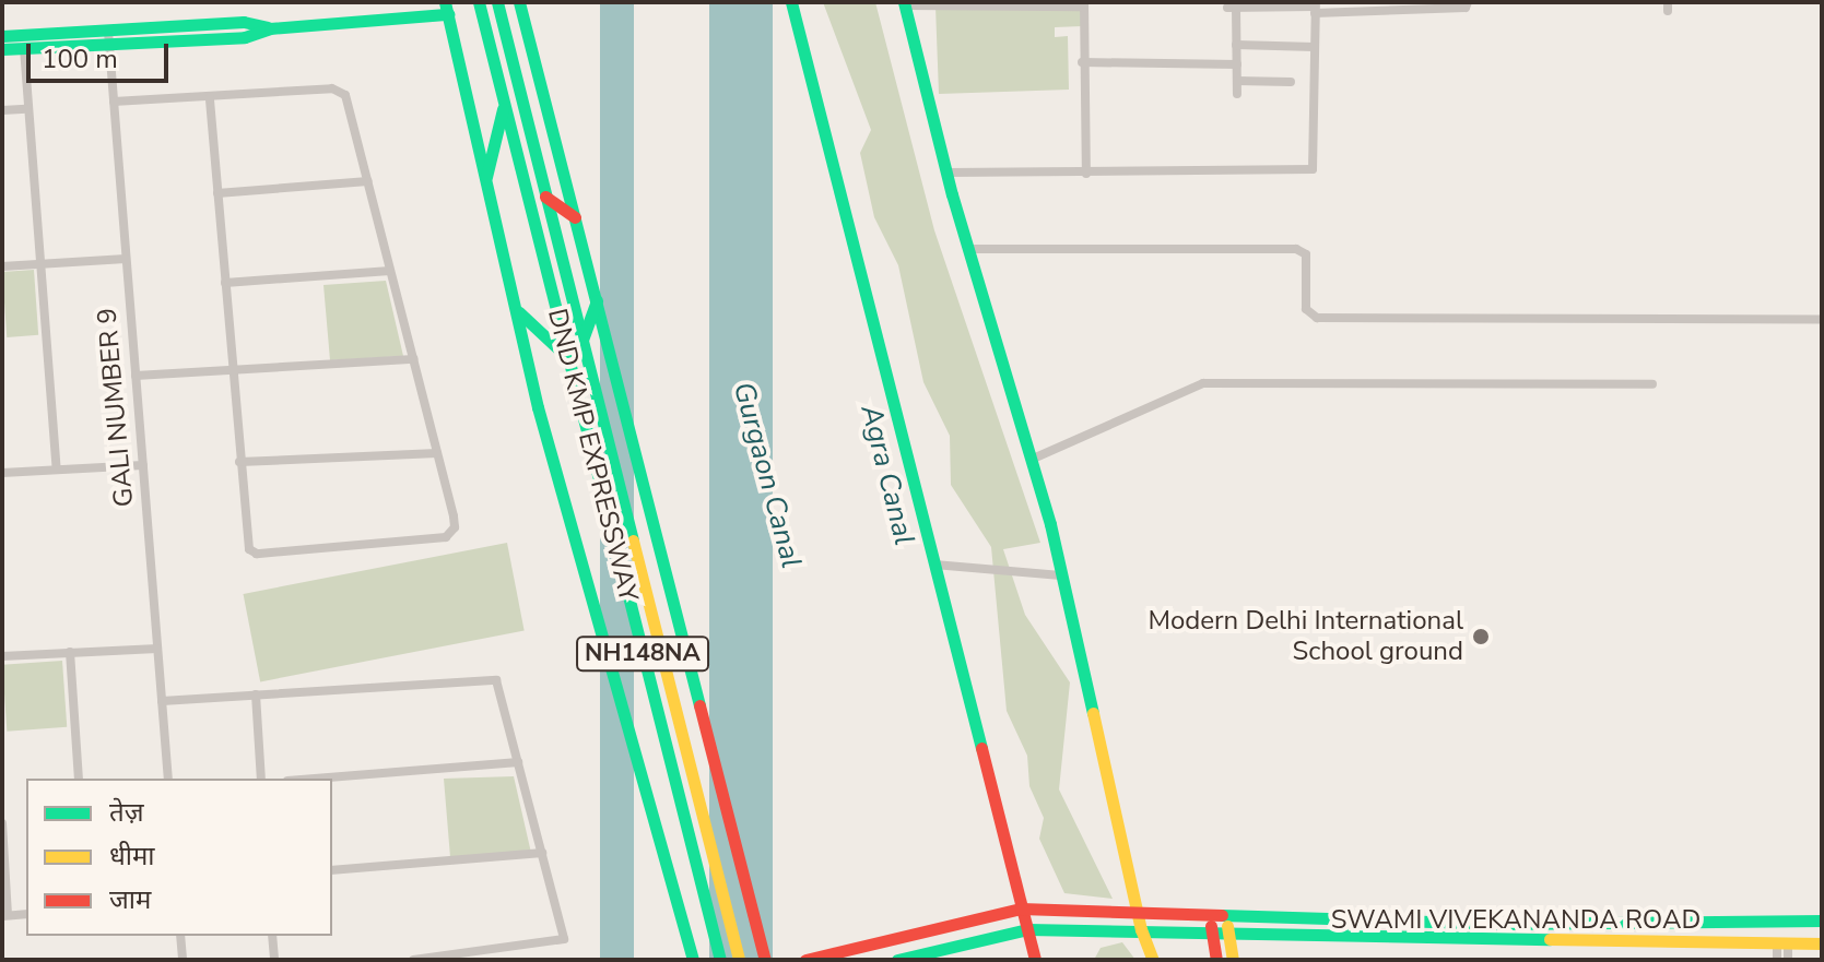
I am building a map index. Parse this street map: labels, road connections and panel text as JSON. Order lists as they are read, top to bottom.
{
  "streets": {
    "main road": ["DND KMP EXPRESSWAY", "NH148NA", "SWAMI VIVEKANANDA ROAD"],
    "street": ["GALI NUMBER 9"]
  },
  "water": ["Gurgaon Canal", "Agra Canal"],
  "places": ["Modern Delhi International School ground"],
  "legend": ["तेज़", "धीमा", "जाम"],
  "scale_bar": "100 m"
}
